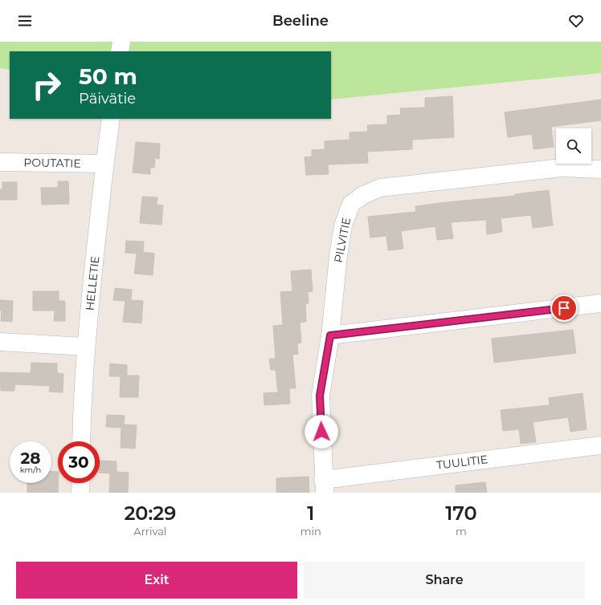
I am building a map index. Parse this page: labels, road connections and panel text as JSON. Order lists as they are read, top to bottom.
{
  "streets": {
    "street": [
      "POUTATIE",
      "PILVITIE",
      "HELLETIE",
      "TUULITIE"
    ]
  },
  "crossings": [
    ["POUTATIE", "HELLETIE"],
    ["PILVITIE", "TUULITIE"]
  ],
  "page": {
    "header": "Beeline",
    "turn": ["50 m", "Päivätie"],
    "speed": "28 km/h",
    "limit": "30",
    "eta": [
      "20:29",
      "Arrival",
      "1",
      "min",
      "170",
      "m"
    ],
    "buttons": ["Exit", "Share"]
  }
}
